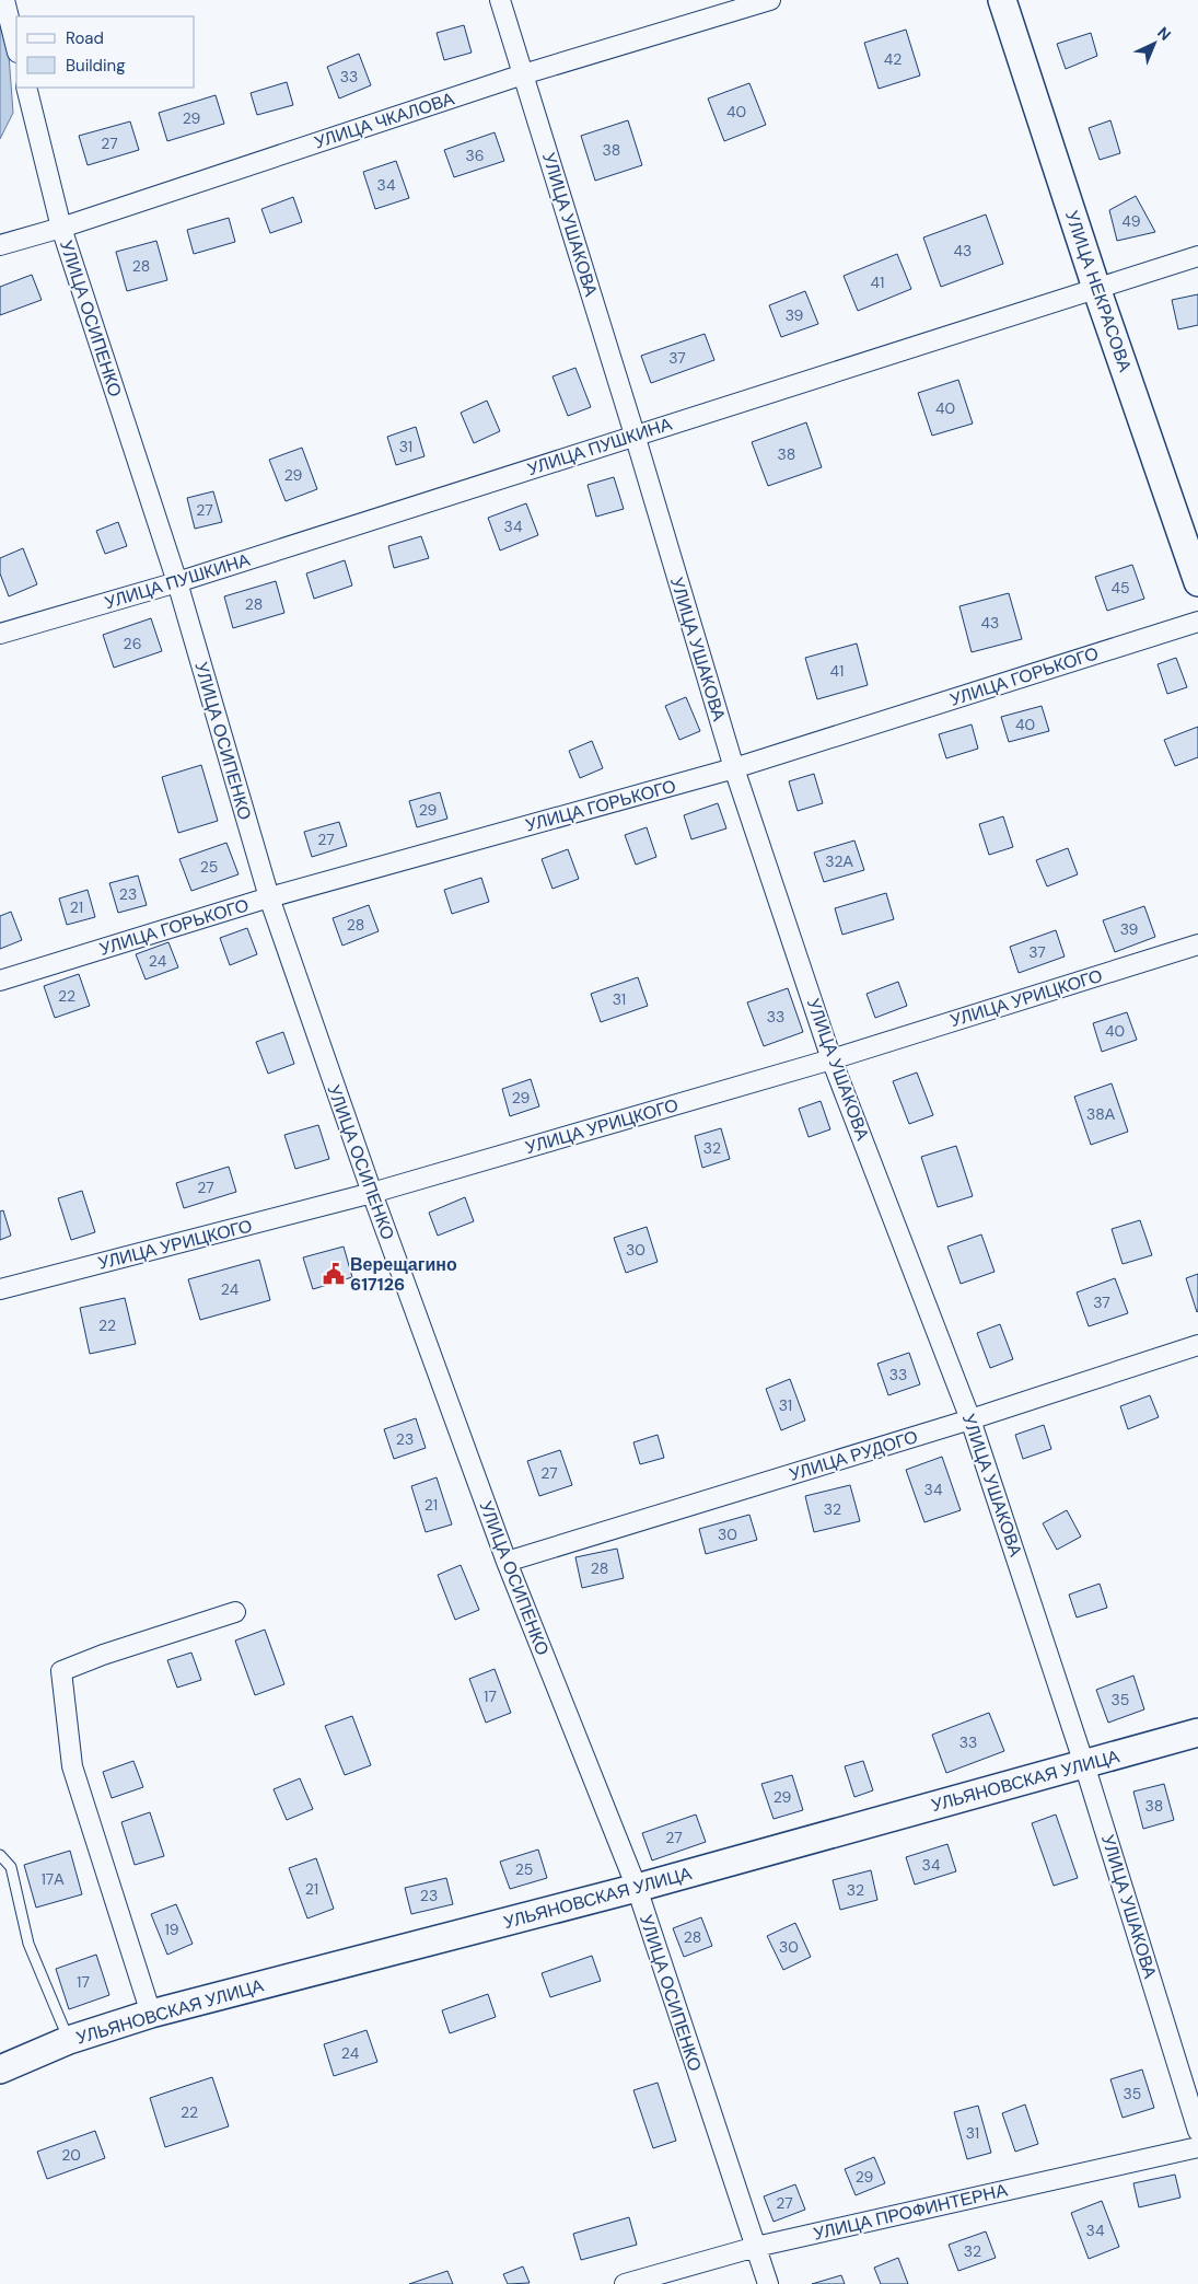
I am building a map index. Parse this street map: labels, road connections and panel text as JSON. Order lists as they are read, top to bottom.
{
  "streets": {
    "street": [
      "УЛИЦА ЧКАЛОВА",
      "УЛИЦА УШАКОВА",
      "УЛИЦА НЕКРАСОВА",
      "УЛИЦА ОСИПЕНКО",
      "УЛИЦА ПУШКИНА",
      "УЛИЦА ГОРЬКОГО",
      "УЛИЦА УРИЦКОГО",
      "УЛИЦА РУДОГО",
      "УЛЬЯНОВСКАЯ УЛИЦА",
      "УЛИЦА ПРОФИНТЕРНА"
    ]
  },
  "crossings": [
    ["УЛИЦА ЧКАЛОВА", "УЛИЦА УШАКОВА"],
    ["УЛИЦА ЧКАЛОВА", "УЛИЦА ОСИПЕНКО"],
    ["УЛИЦА УШАКОВА", "УЛИЦА ПУШКИНА"],
    ["УЛИЦА УШАКОВА", "УЛИЦА ГОРЬКОГО"],
    ["УЛИЦА УШАКОВА", "УЛИЦА УРИЦКОГО"],
    ["УЛИЦА УШАКОВА", "УЛИЦА РУДОГО"],
    ["УЛИЦА УШАКОВА", "УЛЬЯНОВСКАЯ УЛИЦА"],
    ["УЛИЦА НЕКРАСОВА", "УЛИЦА ПУШКИНА"],
    ["УЛИЦА ОСИПЕНКО", "УЛИЦА ПУШКИНА"],
    ["УЛИЦА ОСИПЕНКО", "УЛИЦА ГОРЬКОГО"],
    ["УЛИЦА ОСИПЕНКО", "УЛИЦА УРИЦКОГО"],
    ["УЛИЦА ОСИПЕНКО", "УЛИЦА РУДОГО"],
    ["УЛИЦА ОСИПЕНКО", "УЛЬЯНОВСКАЯ УЛИЦА"],
    ["УЛИЦА ОСИПЕНКО", "УЛИЦА ПРОФИНТЕРНА"]
  ],
  "places": {
    "public building": ["Верещагино 617126"]
  },
  "house_numbers": [
    "42",
    "33",
    "40",
    "29",
    "27",
    "38",
    "36",
    "34",
    "49",
    "43",
    "28",
    "41",
    "39",
    "37",
    "40",
    "31",
    "38",
    "29",
    "27",
    "34",
    "45",
    "28",
    "43",
    "26",
    "41",
    "40",
    "29",
    "27",
    "32А",
    "25",
    "23",
    "21",
    "28",
    "39",
    "37",
    "24",
    "22",
    "31",
    "33",
    "40",
    "29",
    "38А",
    "32",
    "27",
    "30",
    "24",
    "37",
    "22",
    "33",
    "31",
    "23",
    "27",
    "34",
    "21",
    "32",
    "30",
    "28",
    "17",
    "35",
    "33",
    "29",
    "38",
    "27",
    "34",
    "25",
    "17А",
    "21",
    "32",
    "23",
    "19",
    "28",
    "30",
    "17",
    "24",
    "35",
    "22",
    "31",
    "20",
    "29",
    "27",
    "34",
    "32"
  ],
  "legend": ["Road", "Building"],
  "north": "top right"
}
